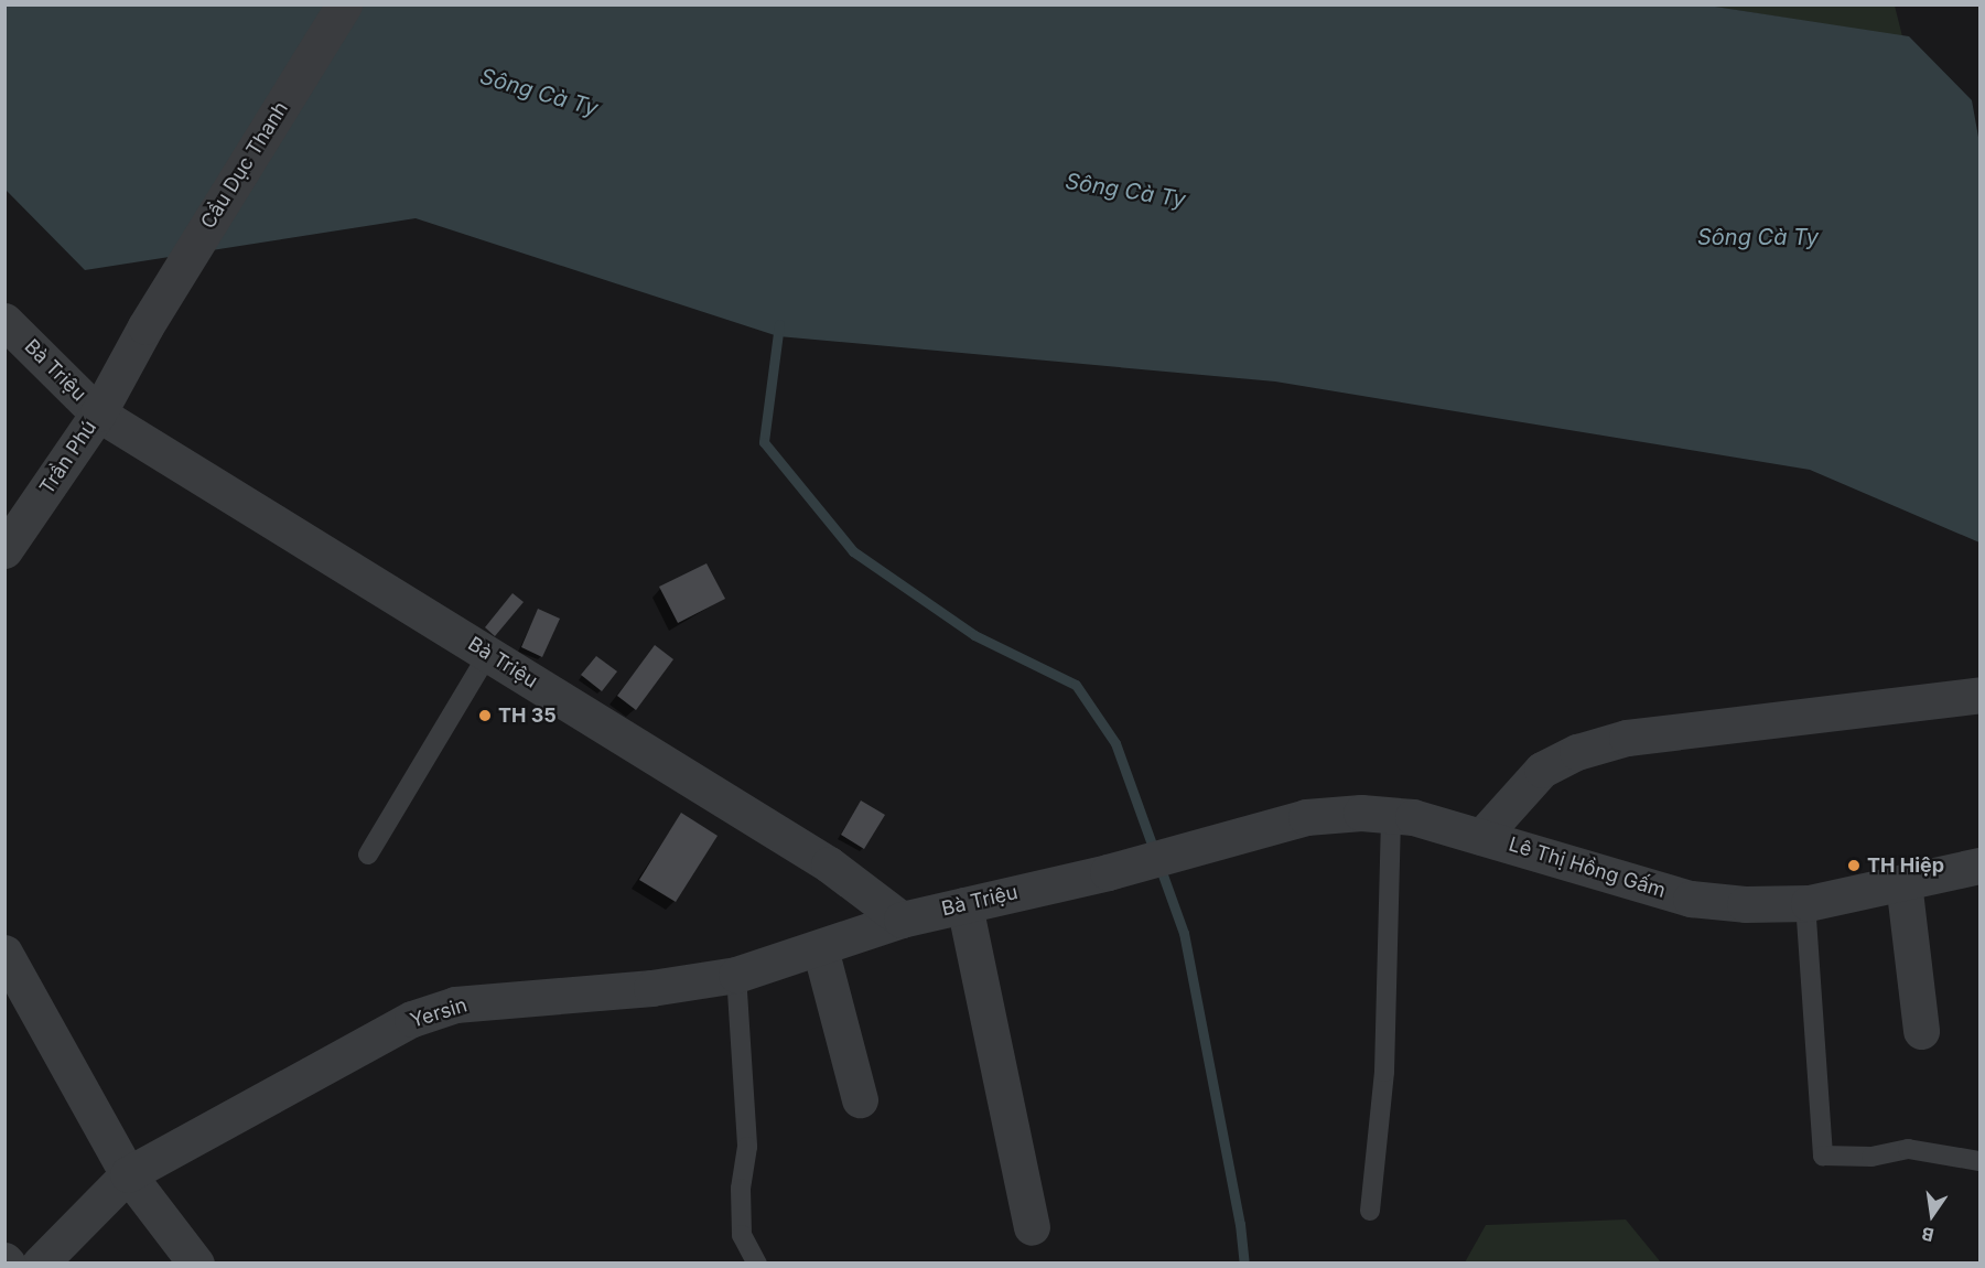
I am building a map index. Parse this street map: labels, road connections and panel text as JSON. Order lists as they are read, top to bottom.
{
  "streets": {
    "street": [
      "Cầu Dục Thanh",
      "Bà Triệu",
      "Trần Phú",
      "Lê Thị Hồng Gấm",
      "Yersin"
    ]
  },
  "crossings": [
    ["Cầu Dục Thanh", "Trần Phú"],
    ["Bà Triệu", "Trần Phú"],
    ["Bà Triệu", "Lê Thị Hồng Gấm"],
    ["Bà Triệu", "Yersin"]
  ],
  "water": ["Sông Cà Ty"],
  "places": ["TH 35", "TH Hiệp"],
  "north": "bottom"
}
